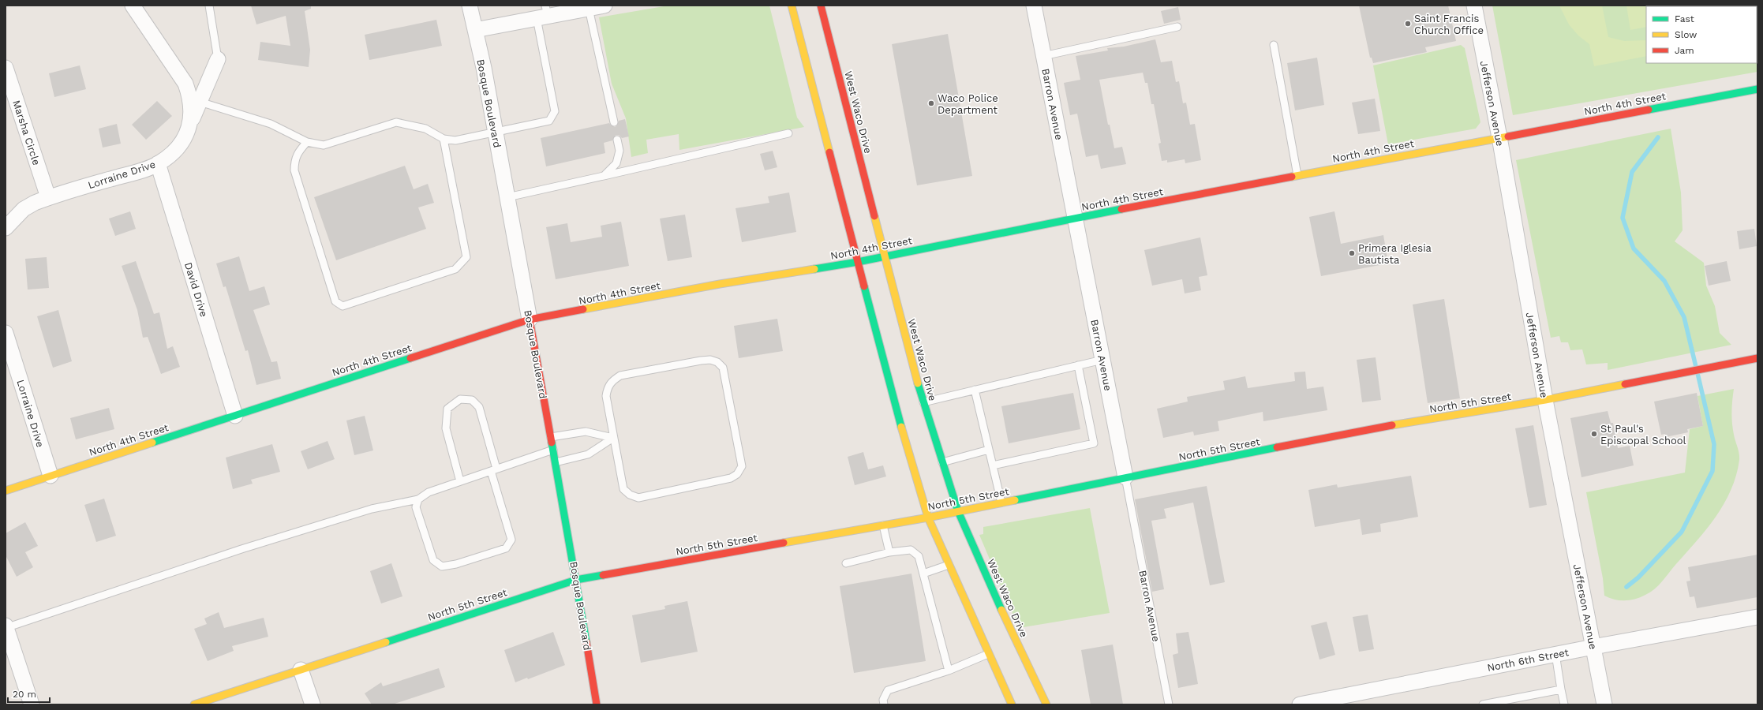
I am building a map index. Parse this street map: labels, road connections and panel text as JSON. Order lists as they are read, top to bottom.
{
  "streets": {
    "main road": [
      "Bosque Boulevard",
      "North 4th Street",
      "West Waco Drive",
      "North 5th Street"
    ],
    "street": [
      "Jefferson Avenue",
      "Barron Avenue",
      "Marsha Circle",
      "Lorraine Drive",
      "David Drive",
      "North 6th Street"
    ]
  },
  "crossings": [
    ["Bosque Boulevard", "North 4th Street"],
    ["Bosque Boulevard", "North 5th Street"],
    ["Jefferson Avenue", "North 4th Street"],
    ["Jefferson Avenue", "North 5th Street"],
    ["Jefferson Avenue", "North 6th Street"],
    ["North 4th Street", "Barron Avenue"],
    ["North 4th Street", "West Waco Drive"],
    ["North 4th Street", "Lorraine Drive"],
    ["North 4th Street", "David Drive"],
    ["Barron Avenue", "North 5th Street"],
    ["West Waco Drive", "North 5th Street"],
    ["Marsha Circle", "Lorraine Drive"],
    ["Lorraine Drive", "David Drive"]
  ],
  "places": [
    "Saint Francis Church Office",
    "Waco Police Department",
    "Primera Iglesia Bautista",
    "St Paul's Episcopal School"
  ],
  "legend": ["Fast", "Slow", "Jam"],
  "scale_bar": "20 m"
}
